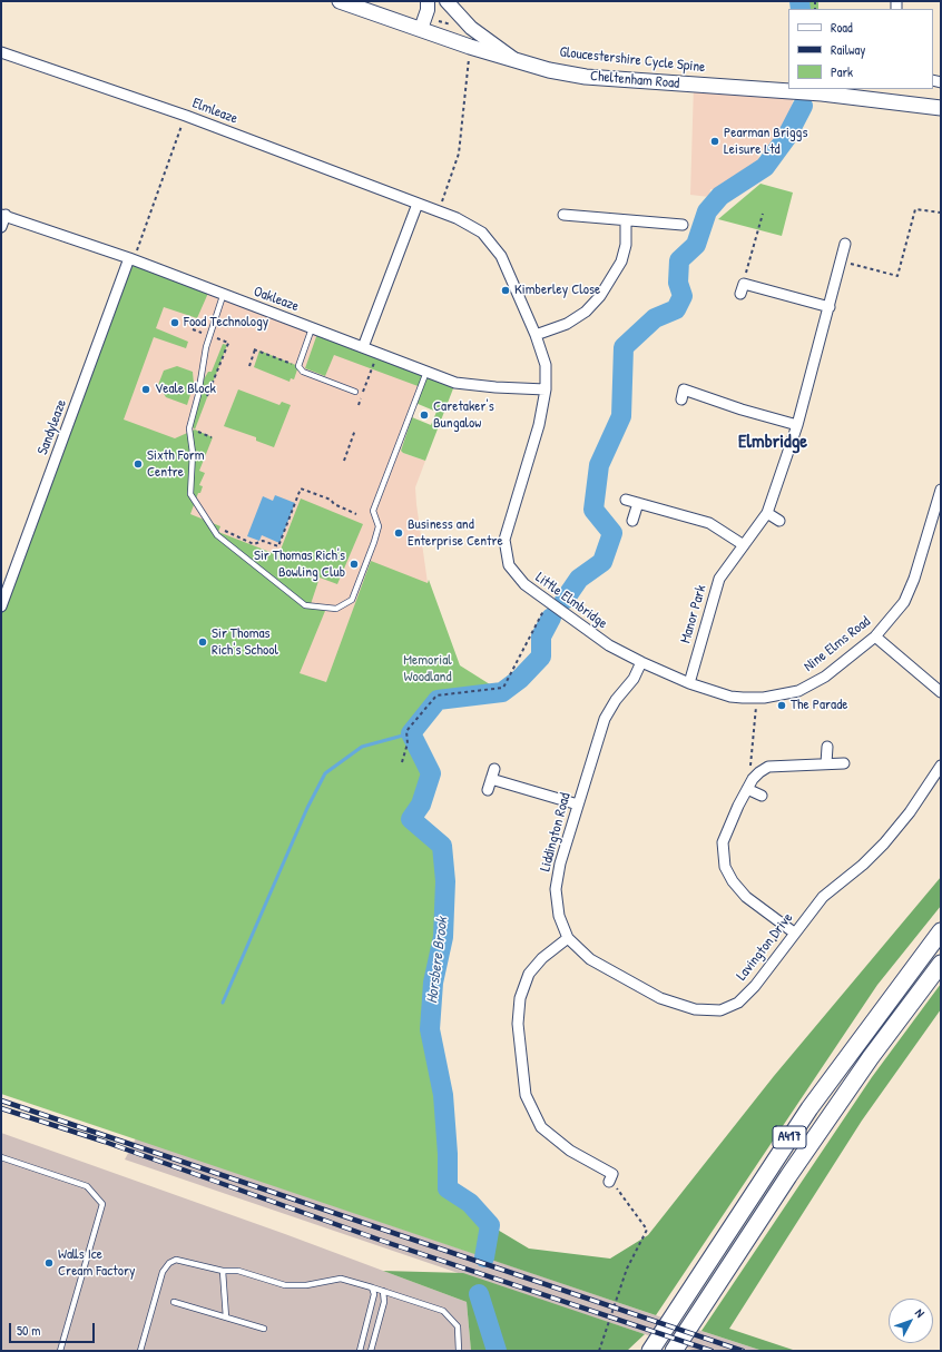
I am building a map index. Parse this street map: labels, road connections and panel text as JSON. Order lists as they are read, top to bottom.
{
  "streets": {
    "highway": ["A417"],
    "main road": ["Cheltenham Road"],
    "street": [
      "Elmleaze",
      "Oakleaze",
      "Sandyleaze",
      "Little Elmbridge",
      "Manor Park",
      "Nine Elms Road",
      "Liddington Road",
      "Lavington Drive"
    ]
  },
  "crossings": [
    ["Elmleaze", "Oakleaze"],
    ["Elmleaze", "Little Elmbridge"],
    ["Oakleaze", "Sandyleaze"],
    ["Oakleaze", "Little Elmbridge"],
    ["Little Elmbridge", "Nine Elms Road"],
    ["Little Elmbridge", "Liddington Road"],
    ["Manor Park", "Nine Elms Road"],
    ["Nine Elms Road", "Liddington Road"],
    ["Liddington Road", "Lavington Drive"]
  ],
  "districts": ["Elmbridge"],
  "water": ["Horsbere Brook"],
  "parks": ["Memorial Woodland"],
  "places": [
    "Pearman Briggs Leisure Ltd",
    "Kimberley Close",
    "Food Technology",
    "Veale Block",
    "Caretaker's Bungalow",
    "Sixth Form Centre",
    "Business and Enterprise Centre",
    "Sir Thomas Rich's Bowling Club",
    "Sir Thomas Rich's School",
    "The Parade",
    "Walls Ice Cream Factory"
  ],
  "legend": ["Road", "Railway", "Park"],
  "scale_bar": "50 m",
  "north": "top right"
}
